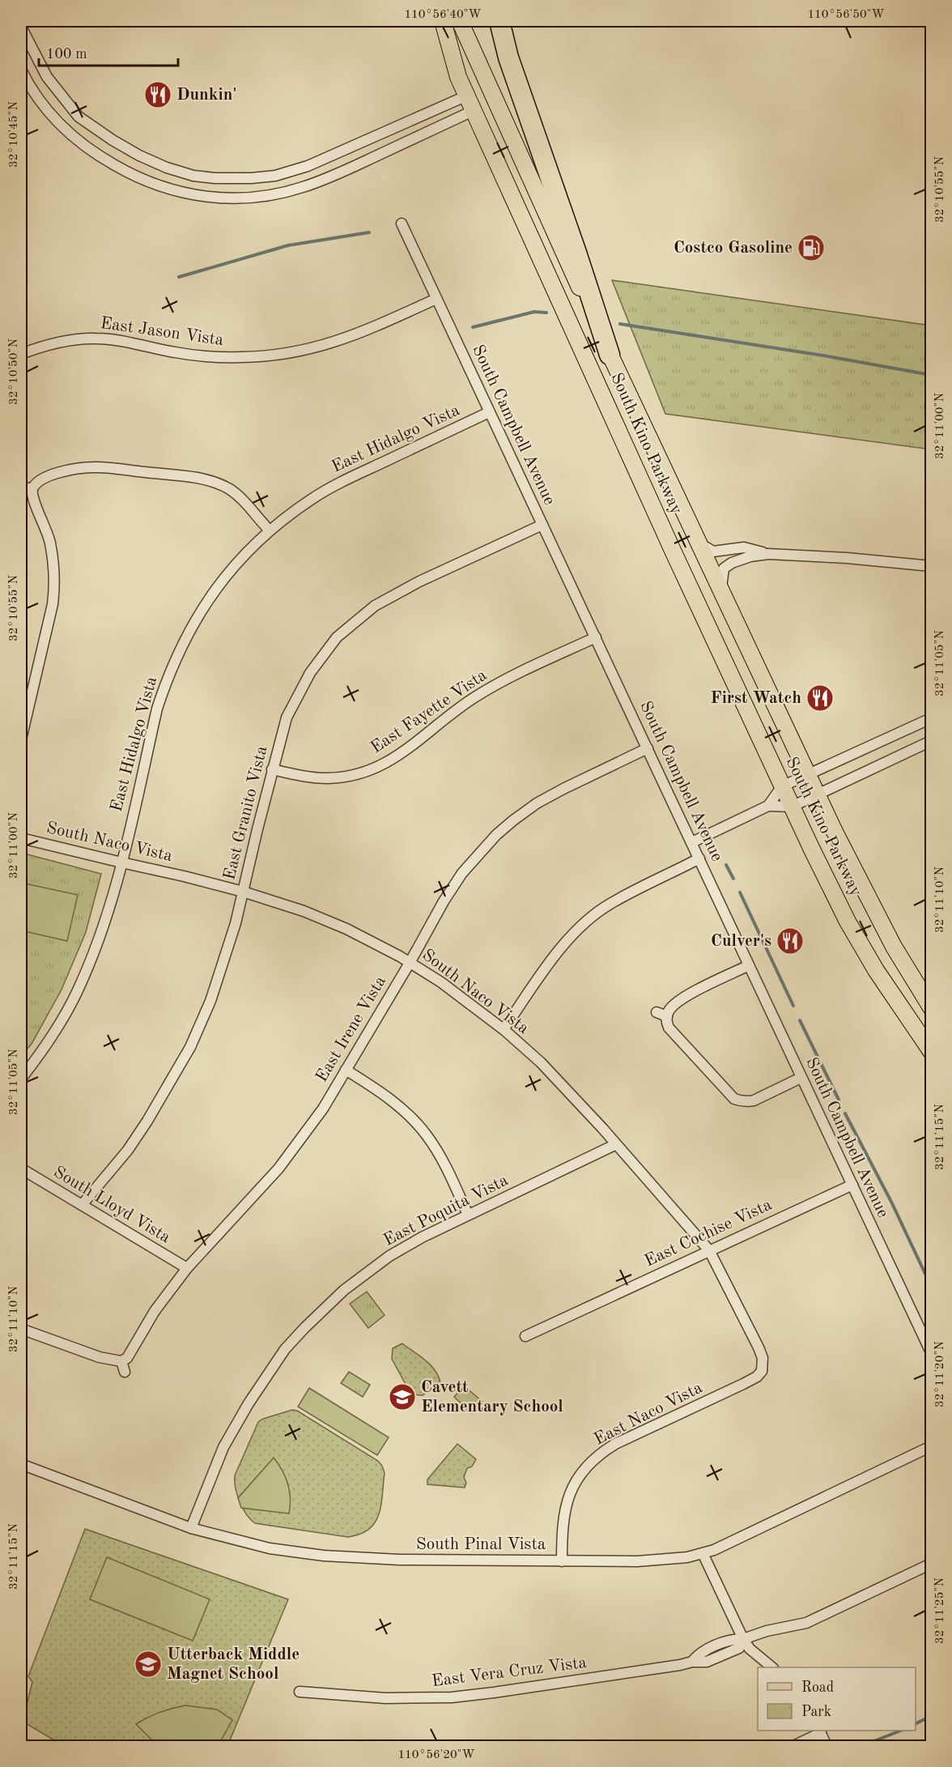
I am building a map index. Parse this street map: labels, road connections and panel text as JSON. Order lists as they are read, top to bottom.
{
  "streets": {
    "main road": ["South Kino Parkway"],
    "street": [
      "East Jason Vista",
      "South Campbell Avenue",
      "East Hidalgo Vista",
      "East Fayette Vista",
      "East Granito Vista",
      "South Naco Vista",
      "East Irene Vista",
      "South Lloyd Vista",
      "East Poquita Vista",
      "East Cochise Vista",
      "East Naco Vista",
      "South Pinal Vista",
      "East Vera Cruz Vista"
    ]
  },
  "crossings": [
    ["East Jason Vista", "South Campbell Avenue"],
    ["South Campbell Avenue", "East Hidalgo Vista"],
    ["South Campbell Avenue", "East Fayette Vista"],
    ["South Campbell Avenue", "East Granito Vista"],
    ["South Campbell Avenue", "East Irene Vista"],
    ["South Campbell Avenue", "East Cochise Vista"],
    ["East Hidalgo Vista", "South Naco Vista"],
    ["East Fayette Vista", "East Granito Vista"],
    ["East Granito Vista", "South Naco Vista"],
    ["East Granito Vista", "South Lloyd Vista"],
    ["South Naco Vista", "East Irene Vista"],
    ["South Naco Vista", "East Poquita Vista"],
    ["South Naco Vista", "East Cochise Vista"],
    ["South Naco Vista", "East Naco Vista"],
    ["East Irene Vista", "South Lloyd Vista"],
    ["East Poquita Vista", "South Pinal Vista"],
    ["East Naco Vista", "South Pinal Vista"]
  ],
  "places": {
    "restaurant": ["Dunkin'", "First Watch", "Culver's"],
    "fuel station": ["Costco Gasoline"],
    "school or university": ["Cavett Elementary School", "Utterback Middle Magnet School"]
  },
  "legend": ["Road", "Park"],
  "scale_bar": "100 m",
  "coordinates": [
    "110°56'40\"W",
    "110°56'50\"W",
    "32°10'45\"N",
    "32°10'55\"N",
    "32°10'50\"N",
    "32°11'00\"N",
    "32°11'05\"N",
    "32°11'10\"N",
    "32°11'15\"N",
    "32°11'20\"N",
    "32°11'25\"N",
    "110°56'20\"W"
  ]
}
